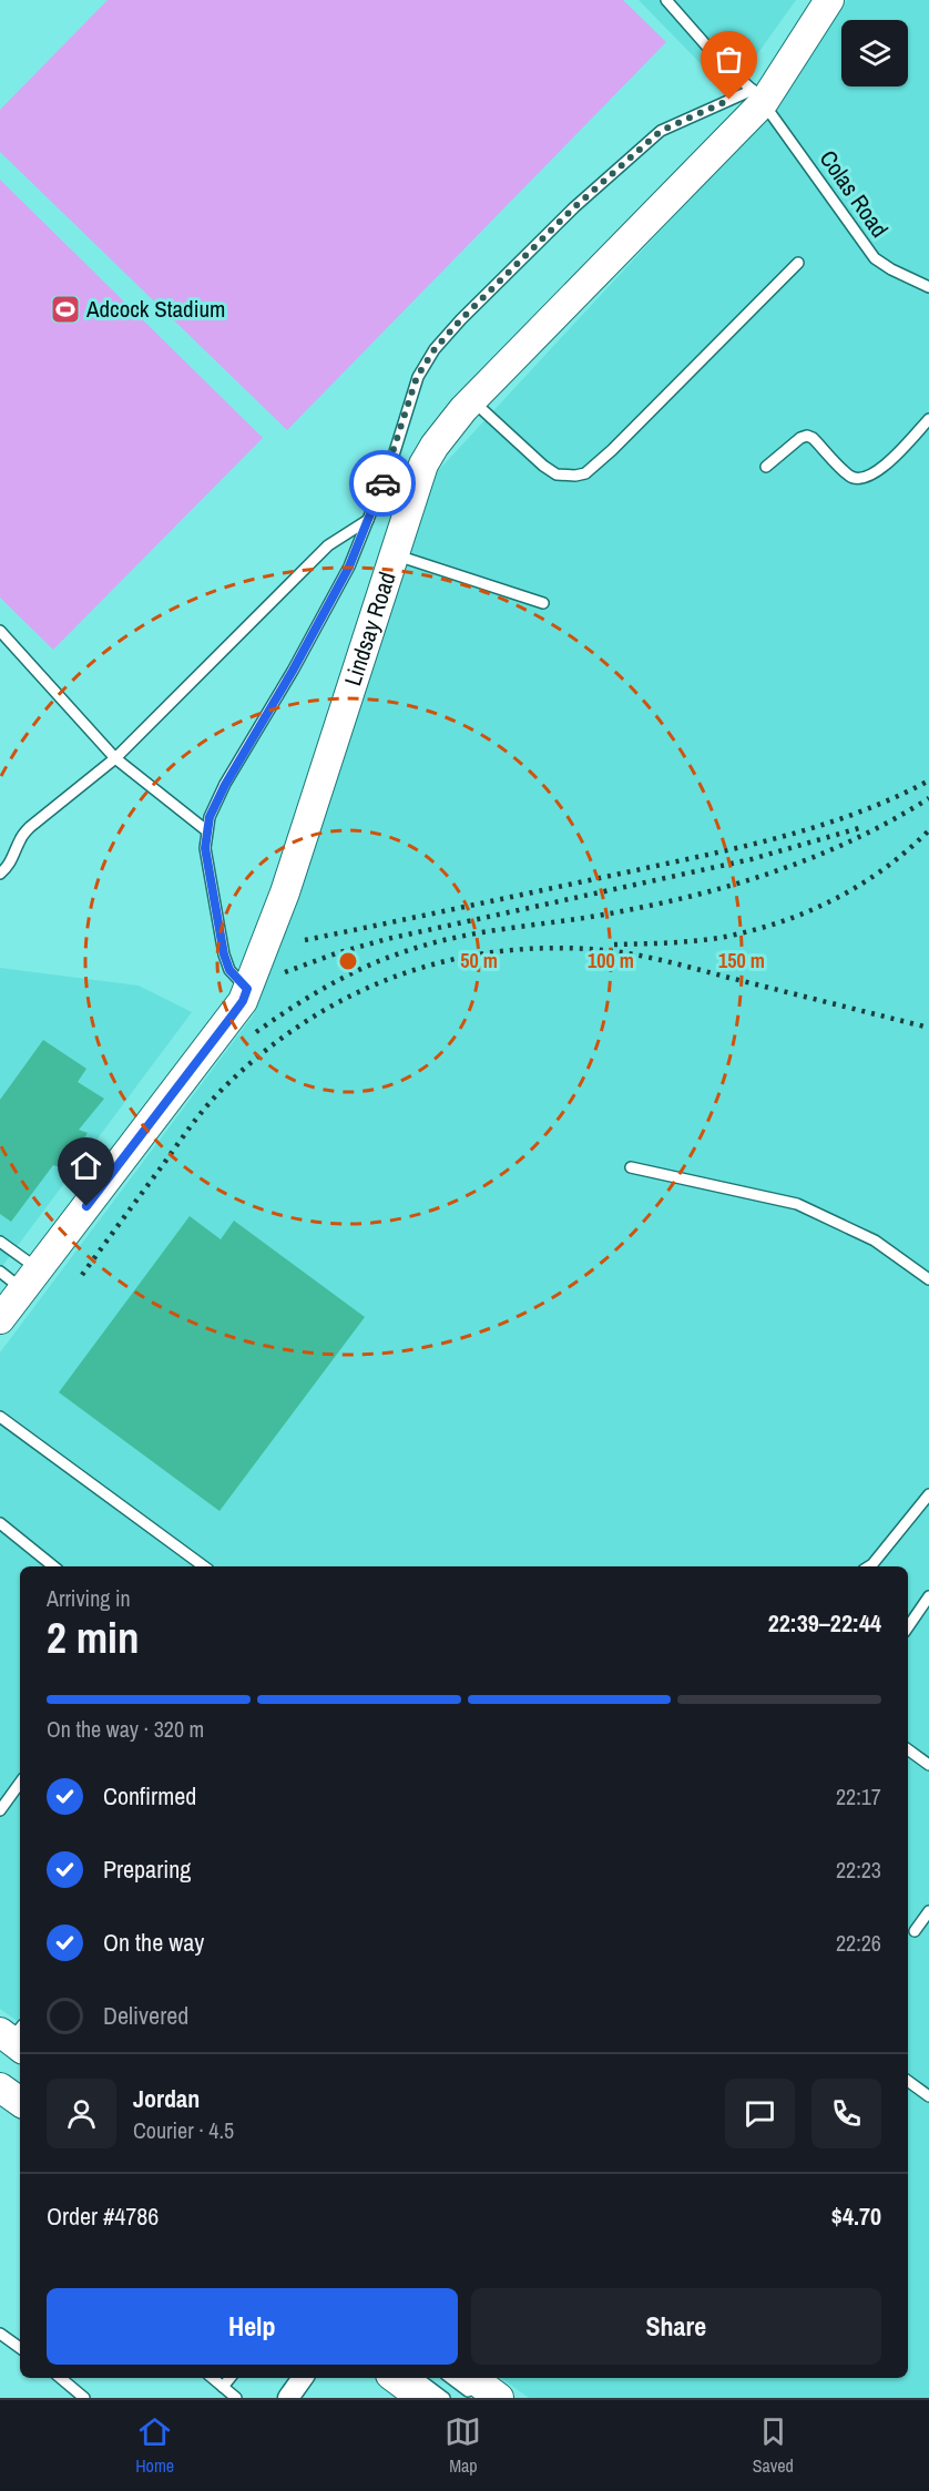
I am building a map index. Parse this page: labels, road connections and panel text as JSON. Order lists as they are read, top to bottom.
{
  "streets": {
    "street": ["Lindsay Road"],
    "lane": ["Colas Road"]
  },
  "crossings": [
    ["Colas Road", "Lindsay Road"]
  ],
  "places": {
    "sports": ["Adcock Stadium"]
  },
  "page": {
    "heading": ["2 min", "Arriving in", "22:39–22:44"],
    "panel": [
      "Jordan",
      "Courier · 4.5",
      "Order #4786",
      "$4.70"
    ],
    "bar": "On the way · 320 m",
    "list": [
      ["Confirmed", "22:17"],
      ["Preparing", "22:23"],
      ["On the way", "22:26"],
      "Delivered"
    ],
    "buttons": ["Help", "Share"],
    "tabs": ["Home", "Map", "Saved"]
  },
  "rings": ["50 m", "100 m", "150 m"]
}
